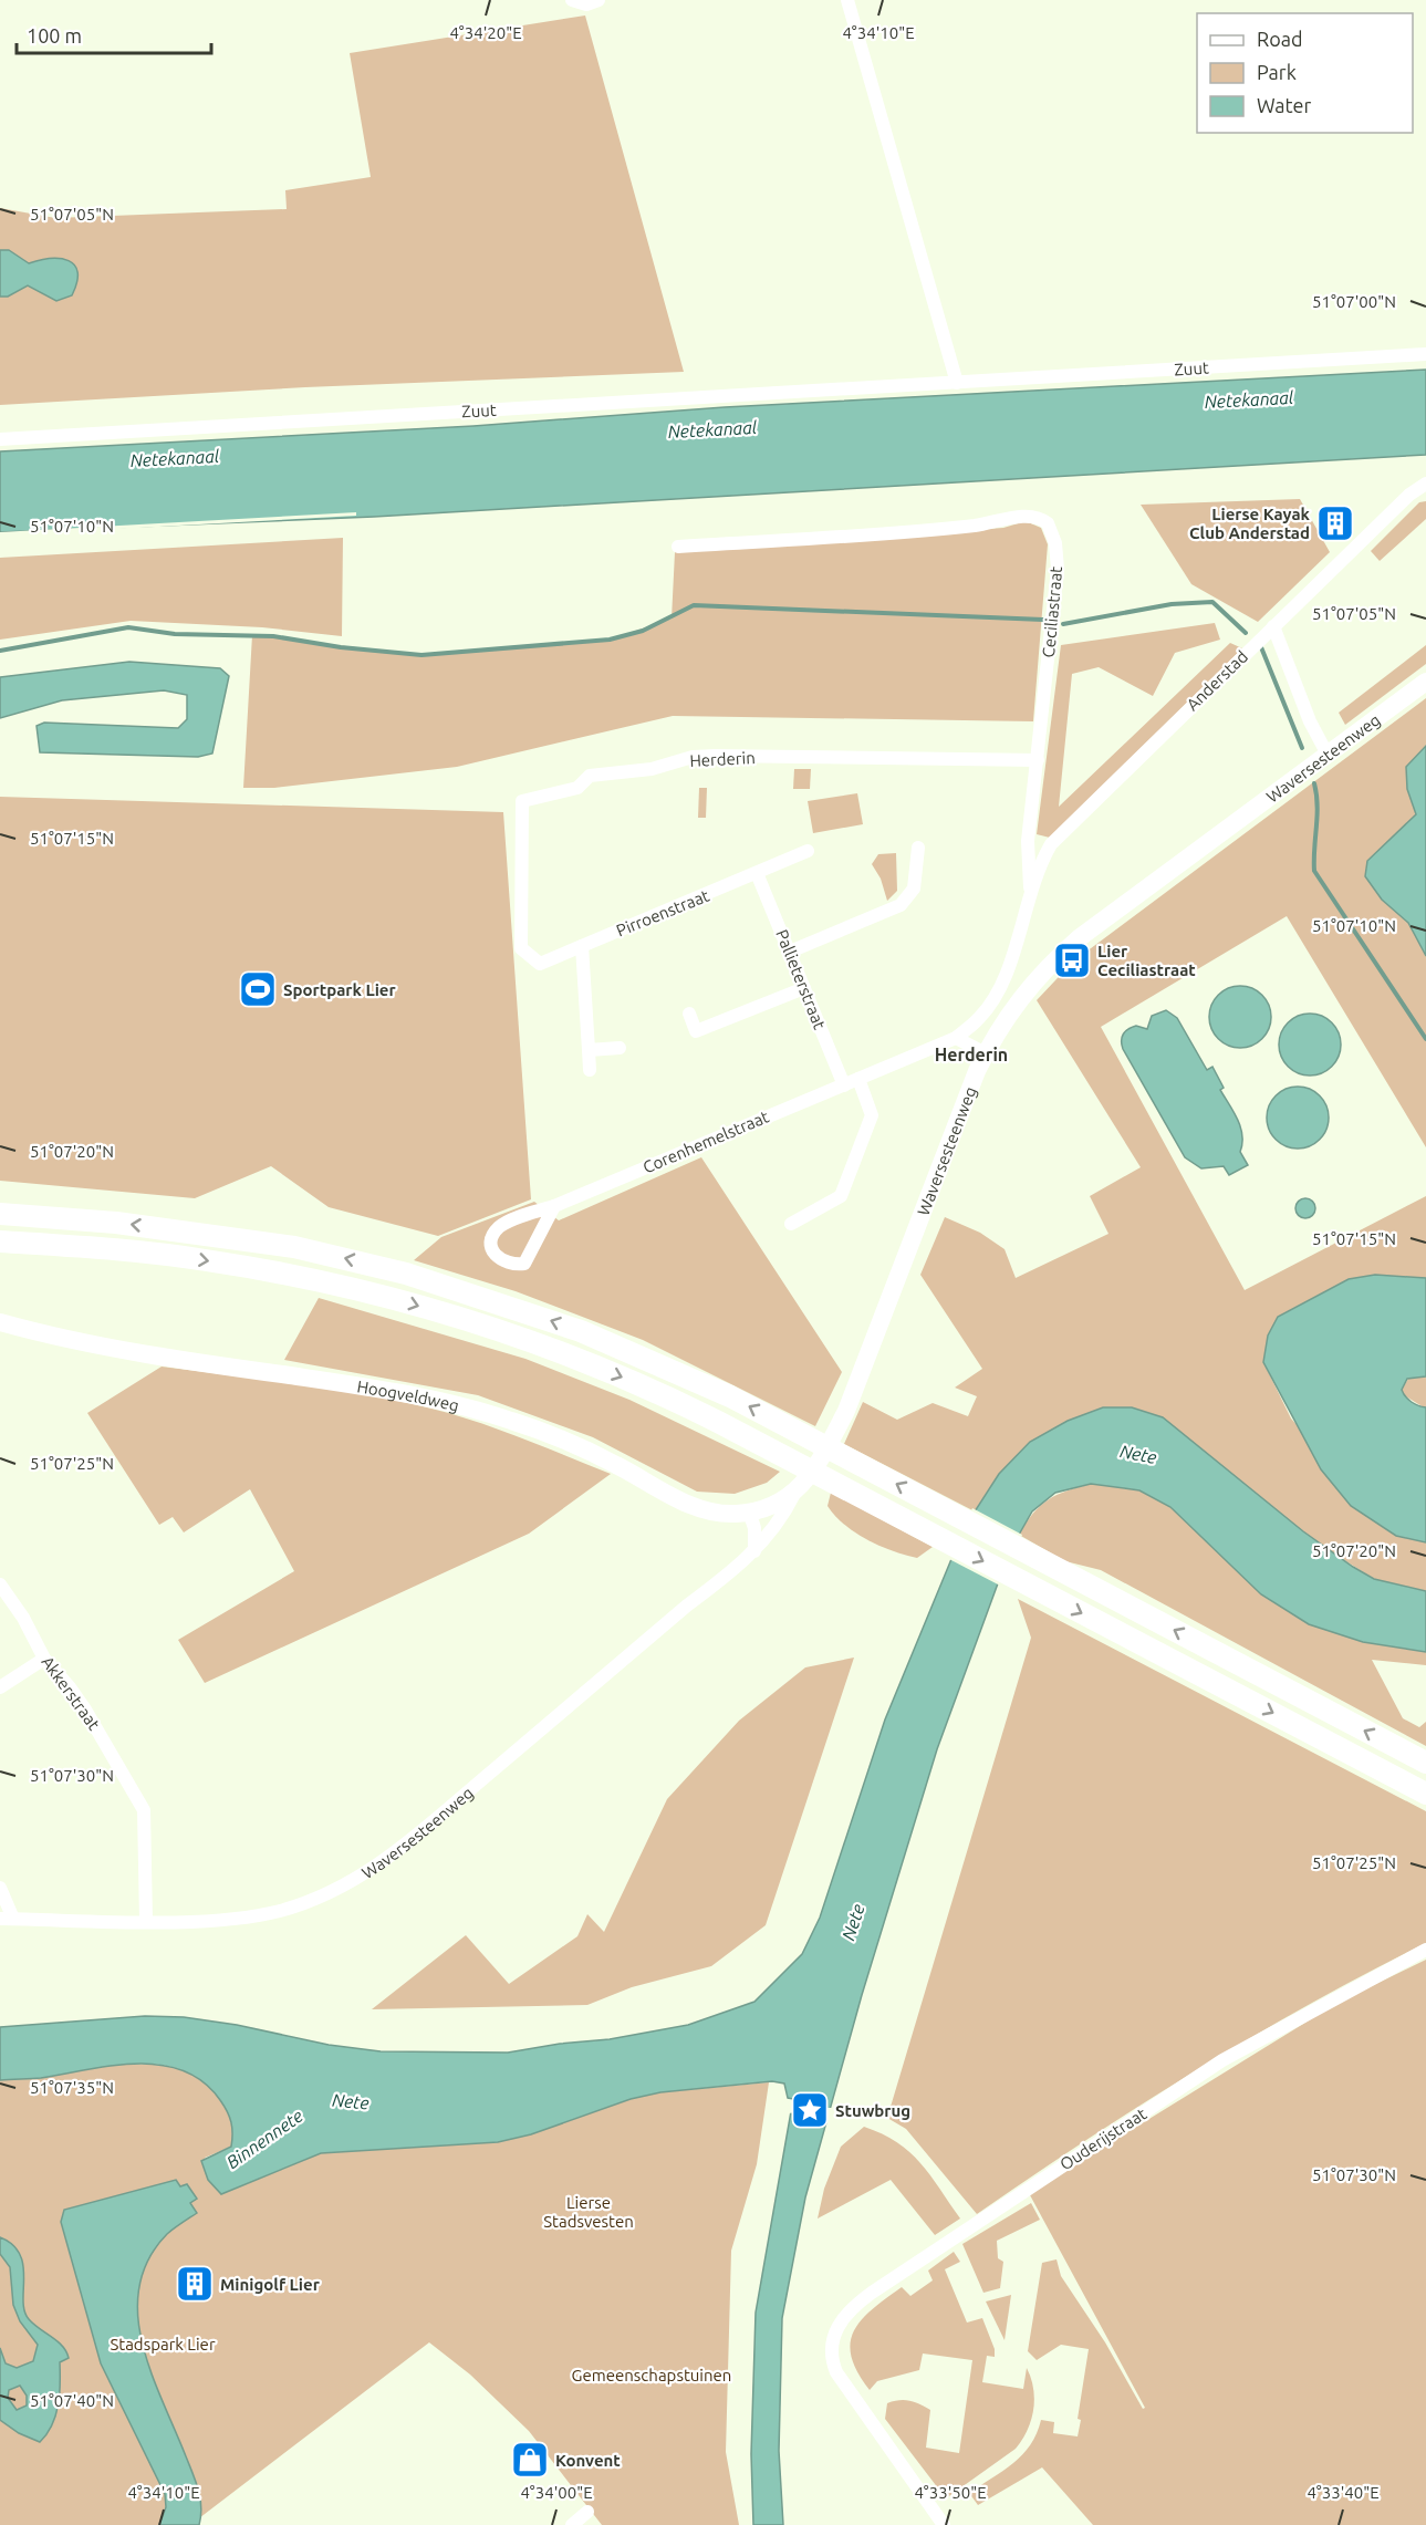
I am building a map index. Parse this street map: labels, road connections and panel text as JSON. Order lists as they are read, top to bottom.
{
  "streets": {
    "main road": ["Waversesteenweg", "Hoogveldweg"],
    "street": [
      "Zuut",
      "Ceciliastraat",
      "Anderstad",
      "Herderin",
      "Pirroenstraat",
      "Pallieterstraat",
      "Corenhemelstraat",
      "Akkerstraat",
      "Ouderijstraat"
    ]
  },
  "crossings": [
    ["Ceciliastraat", "Anderstad"],
    ["Ceciliastraat", "Herderin"],
    ["Ceciliastraat", "Corenhemelstraat"],
    ["Waversesteenweg", "Hoogveldweg"],
    ["Waversesteenweg", "Akkerstraat"],
    ["Herderin", "Pirroenstraat"],
    ["Pirroenstraat", "Pallieterstraat"],
    ["Pallieterstraat", "Corenhemelstraat"]
  ],
  "districts": ["Herderin"],
  "water": ["Netekanaal", "Nete", "Binnennete"],
  "parks": ["Lierse Stadsvesten", "Stadspark Lier", "Gemeenschapstuinen"],
  "places": {
    "building": ["Lierse Kayak Club Anderstad", "Minigolf Lier"],
    "bus stop": ["Lier Ceciliastraat"],
    "sports": ["Sportpark Lier"],
    "place": ["Stuwbrug"],
    "shop": ["Konvent"]
  },
  "legend": ["Road", "Park", "Water"],
  "scale_bar": "100 m",
  "coordinates": [
    "4°34'20\"E",
    "4°34'10\"E",
    "51°07'05\"N",
    "51°07'00\"N",
    "51°07'10\"N",
    "51°07'15\"N",
    "51°07'20\"N",
    "51°07'25\"N",
    "51°07'30\"N",
    "51°07'35\"N",
    "51°07'40\"N",
    "4°34'00\"E",
    "4°33'50\"E",
    "4°33'40\"E"
  ]
}
